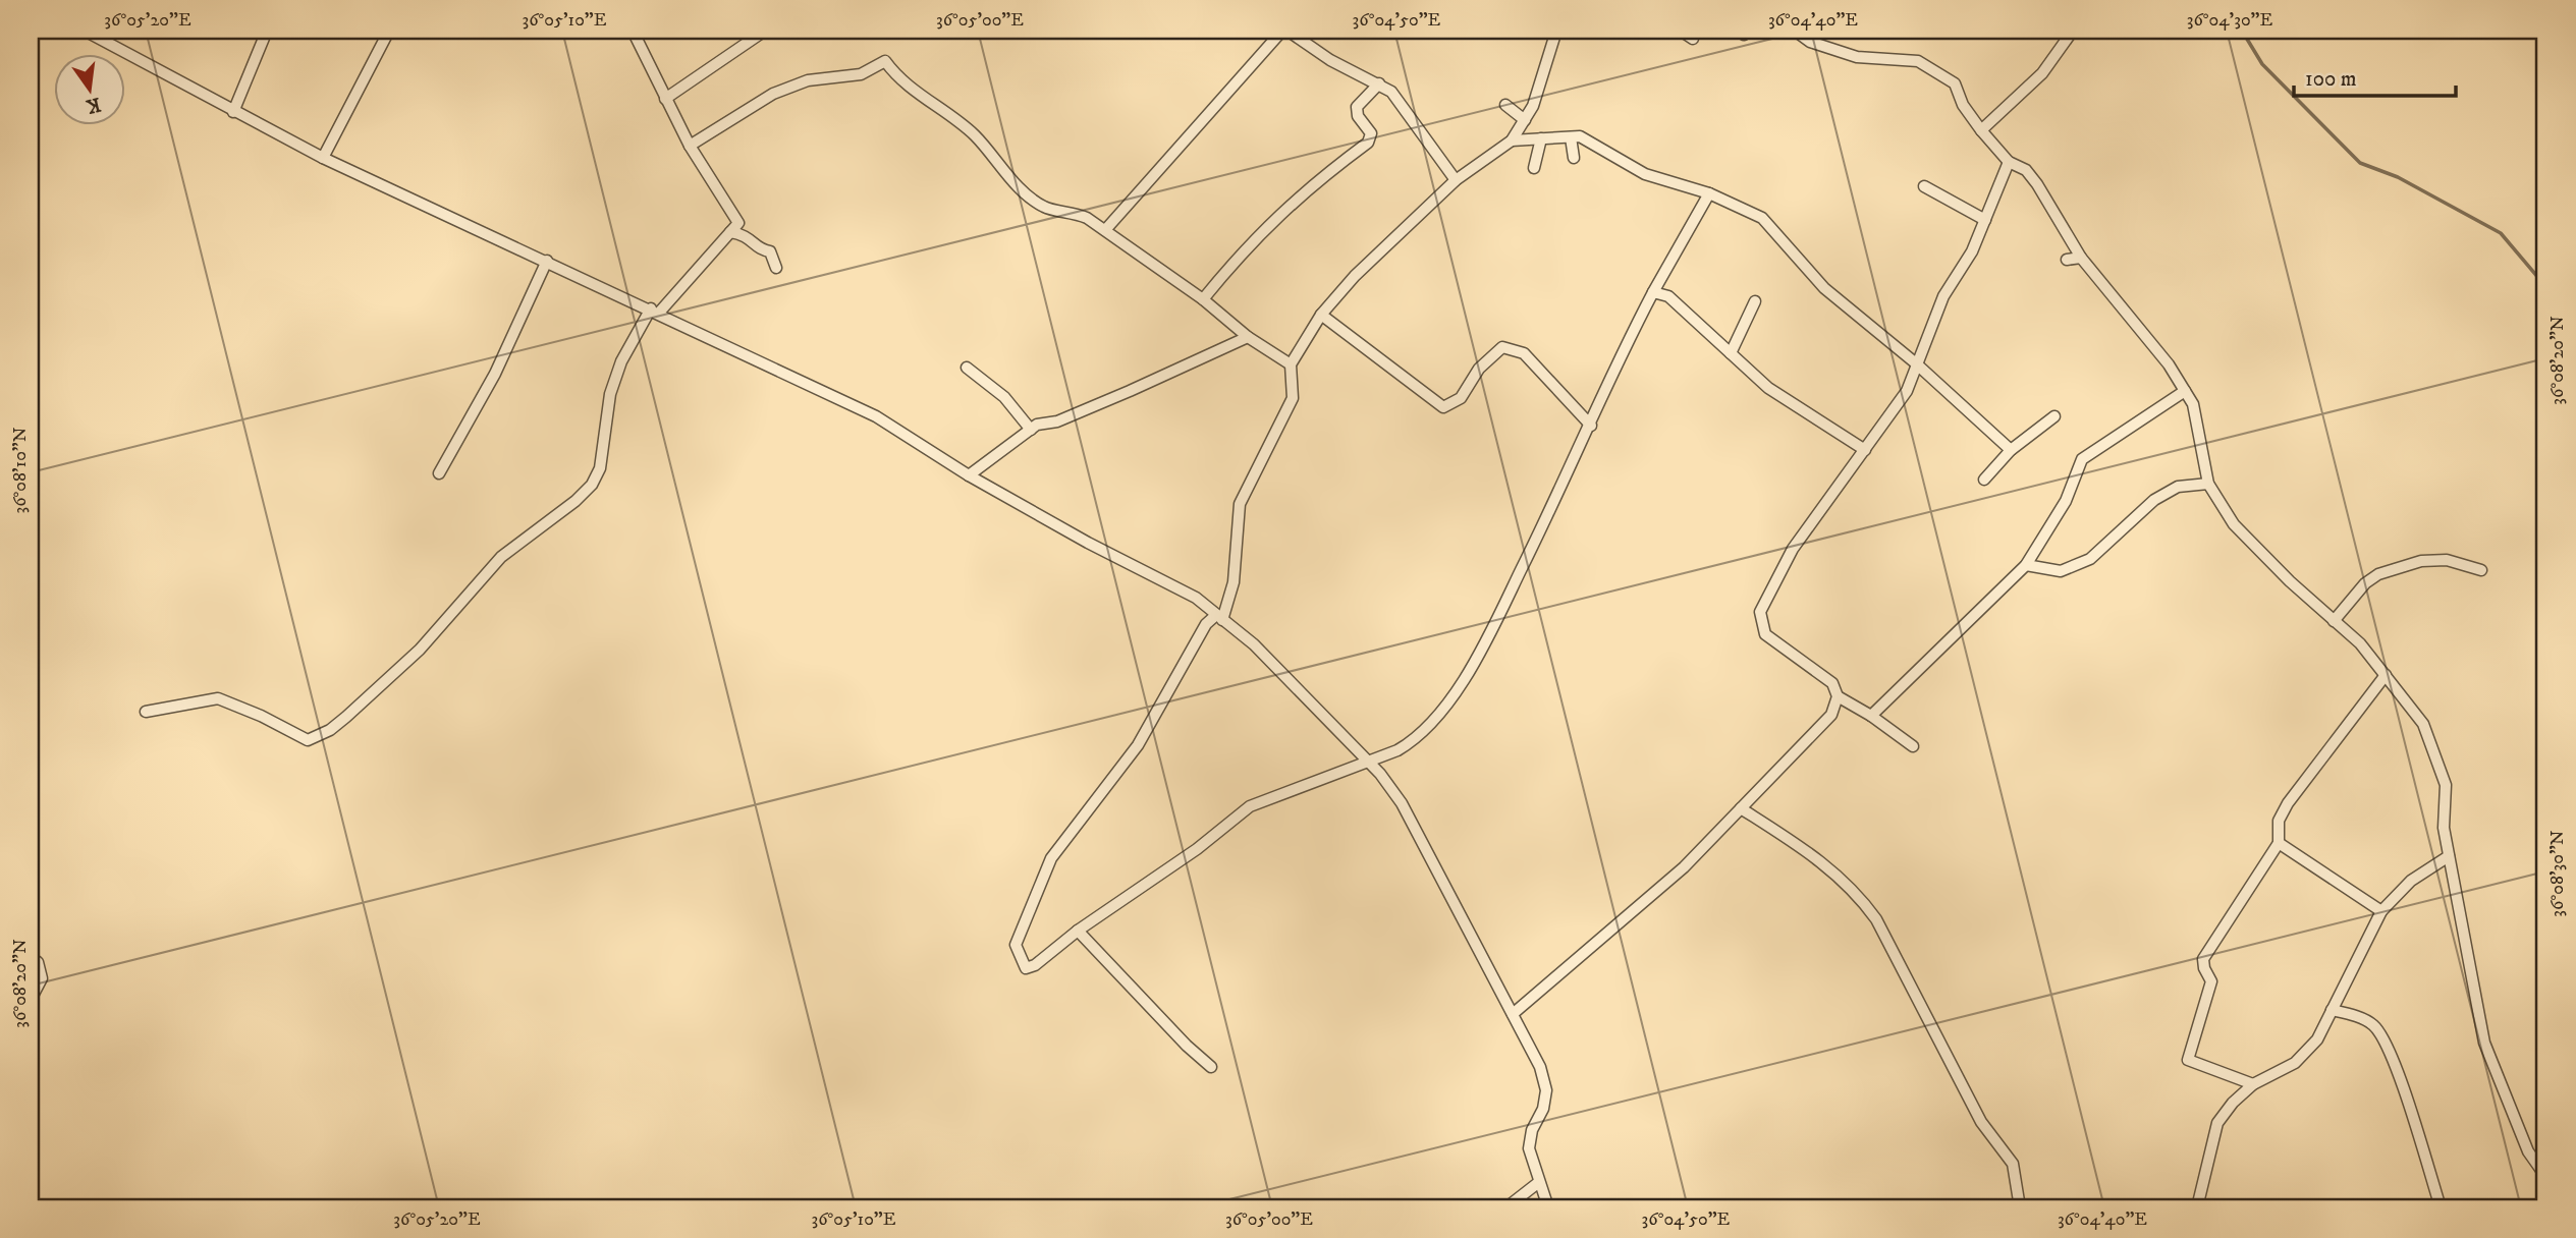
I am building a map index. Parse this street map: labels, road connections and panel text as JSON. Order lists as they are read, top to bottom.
{
  "scale_bar": "100 m",
  "north": "bottom",
  "coordinates": [
    "36°05'20\"E",
    "36°05'10\"E",
    "36°05'00\"E",
    "36°04'50\"E",
    "36°04'40\"E",
    "36°04'30\"E",
    "36°08'20\"N",
    "36°08'10\"N",
    "36°08'30\"N"
  ]
}
